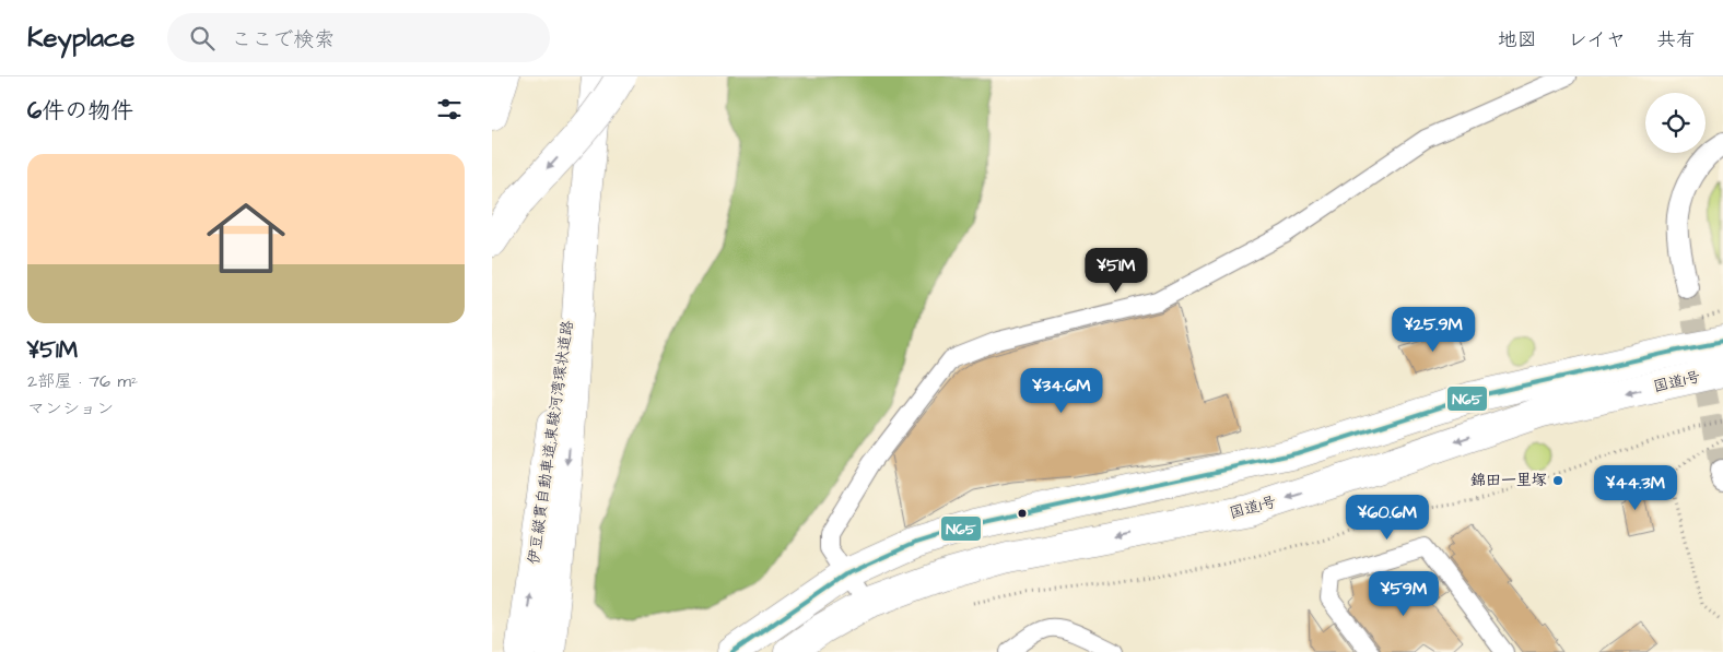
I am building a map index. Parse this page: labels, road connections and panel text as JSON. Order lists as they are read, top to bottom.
{
  "streets": {
    "highway": ["国道1号", "伊豆縦貫自動車道;東駿河湾環状道路"]
  },
  "places": ["錦田一里塚"],
  "lines": ["transit line N65"],
  "page": {
    "header": "Keyplace",
    "search": "ここで検索",
    "nav": ["地図", "レイヤ", "共有"],
    "heading": "6件の物件",
    "list": [
      {
        "name": "¥51M",
        "note": "2部屋 · 76 m² · マンション"
      }
    ],
    "price": [
      "¥51M",
      "¥25.9M",
      "¥34.6M",
      "¥44.3M",
      "¥60.6M",
      "¥59M"
    ]
  }
}
